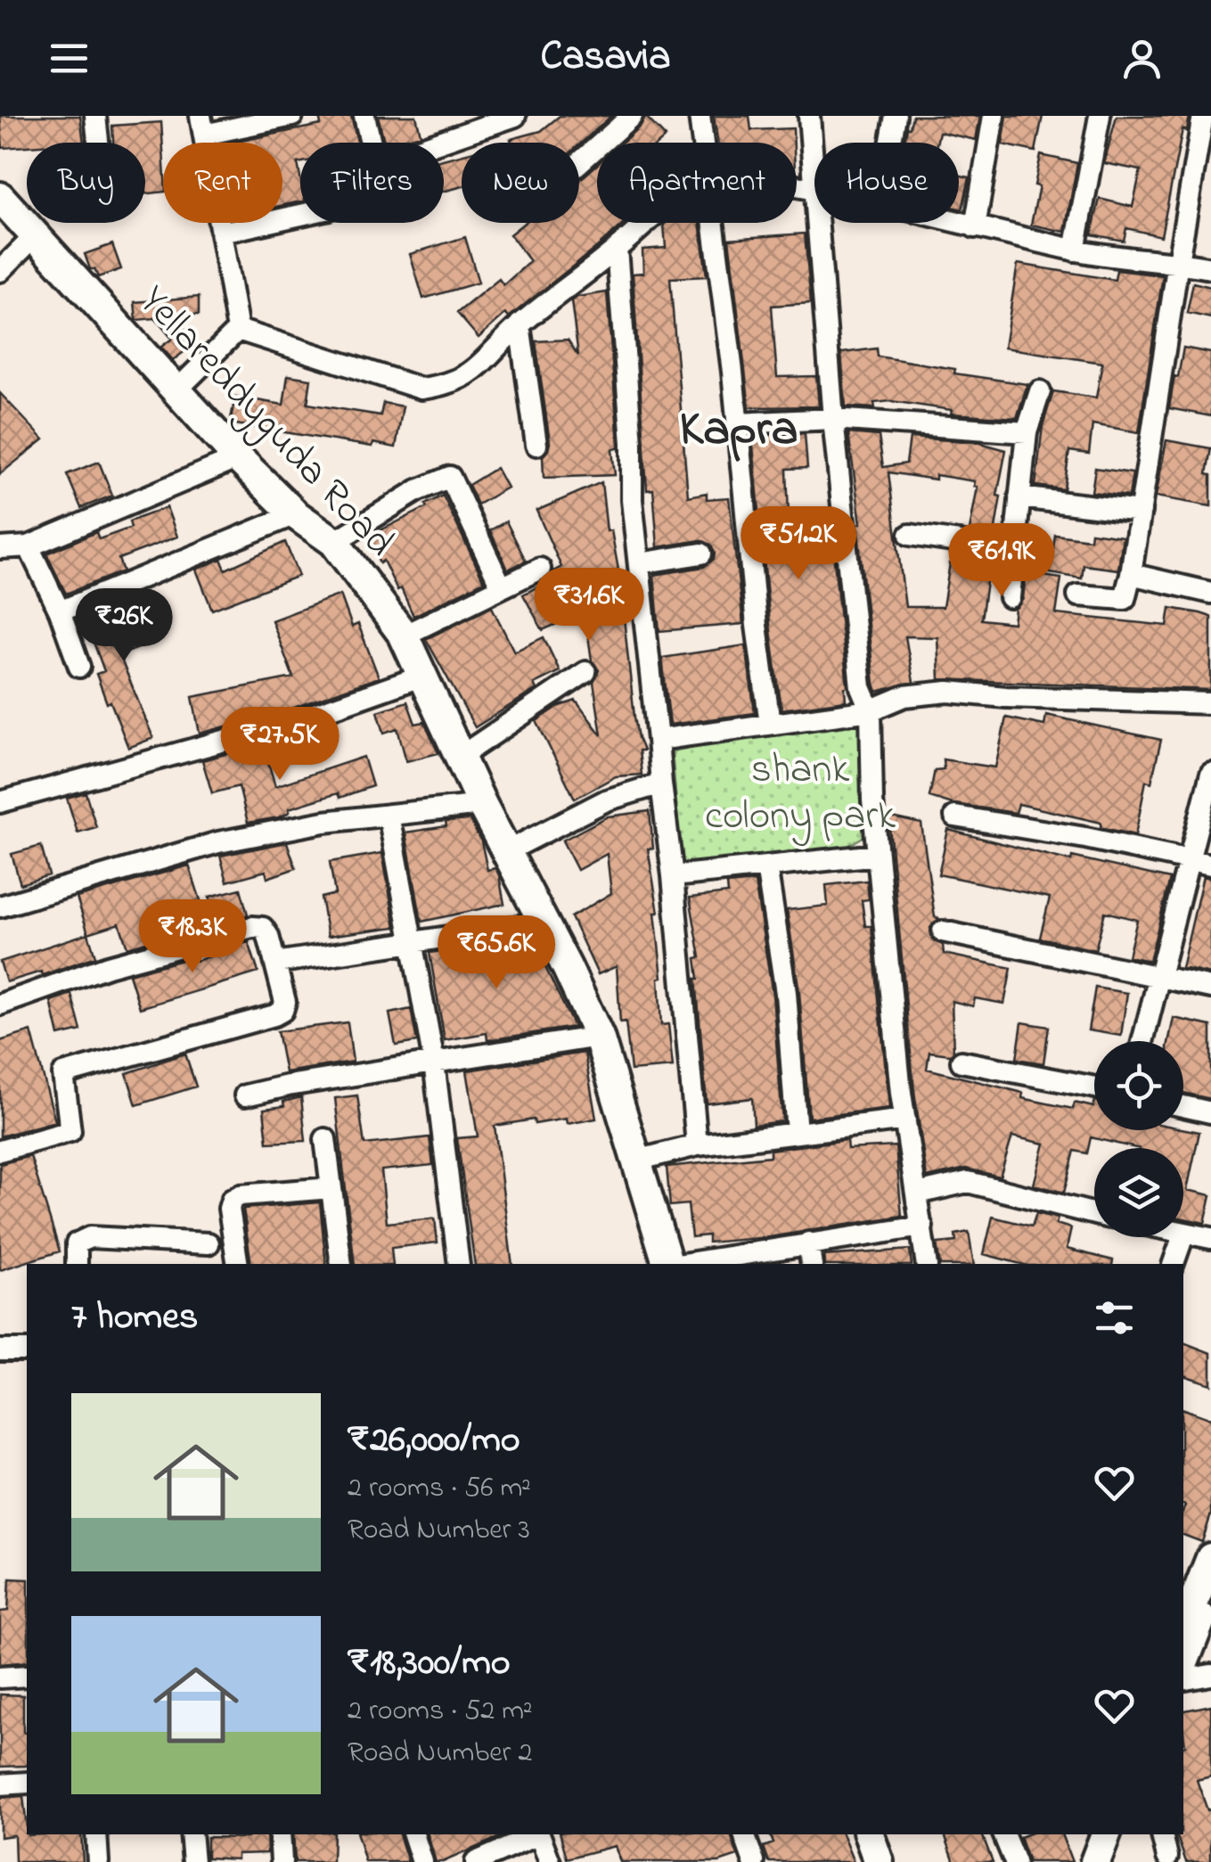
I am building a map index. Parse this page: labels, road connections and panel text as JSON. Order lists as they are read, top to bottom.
{
  "streets": {
    "street": ["Yellareddyguda Road"]
  },
  "districts": ["Kapra"],
  "parks": ["shank colony park"],
  "page": {
    "header": "Casavia",
    "chip": [
      "Buy",
      "Rent",
      "Filters",
      "New",
      "Apartment",
      "House"
    ],
    "price": [
      "₹51.2K",
      "₹61.9K",
      "₹31.6K",
      "₹26K",
      "₹27.5K",
      "₹18.3K",
      "₹65.6K"
    ],
    "heading": "7 homes",
    "list": [
      {
        "name": "₹26,000/mo",
        "note": "2 rooms · 56 m² · Road Number 3"
      },
      {
        "name": "₹18,300/mo",
        "note": "2 rooms · 52 m² · Road Number 2"
      }
    ]
  }
}
